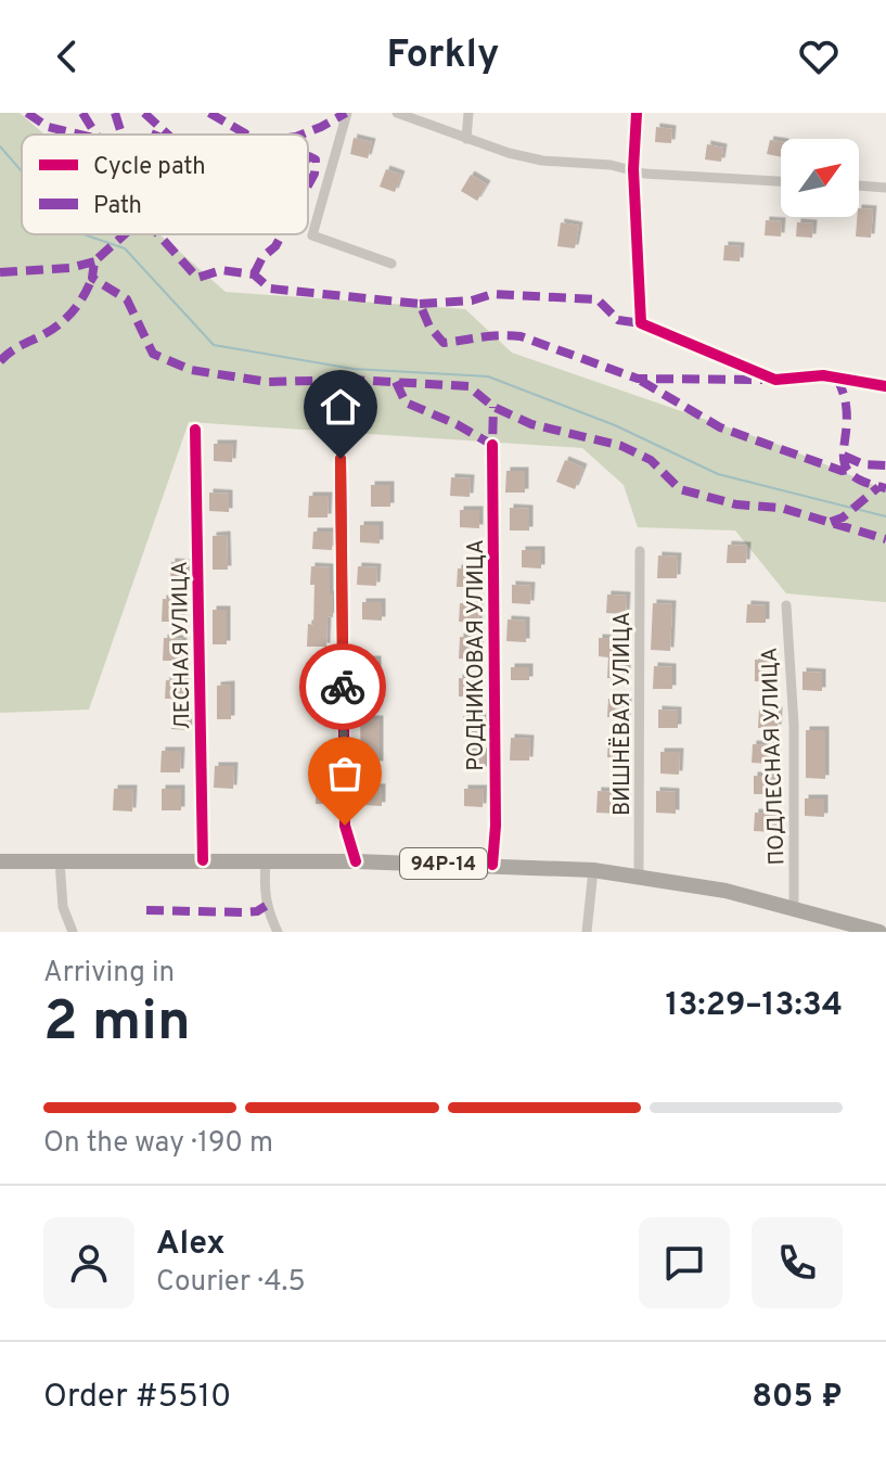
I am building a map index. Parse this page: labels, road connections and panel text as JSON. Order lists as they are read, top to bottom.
{
  "streets": {
    "main road": ["94Р-14"],
    "street": [
      "ЛЕСНАЯ УЛИЦА",
      "РОДНИКОВАЯ УЛИЦА",
      "ВИШНЁВАЯ УЛИЦА",
      "ПОДЛЕСНАЯ УЛИЦА"
    ]
  },
  "crossings": [
    ["ЛЕСНАЯ УЛИЦА", "94Р-14"],
    ["РОДНИКОВАЯ УЛИЦА", "94Р-14"],
    ["ВИШНЁВАЯ УЛИЦА", "94Р-14"],
    ["ПОДЛЕСНАЯ УЛИЦА", "94Р-14"]
  ],
  "legend": ["Cycle path", "Path"],
  "north": "top right",
  "page": {
    "header": "Forkly",
    "heading": ["2 min", "Arriving in", "13:29–13:34"],
    "panel": [
      "Alex",
      "Courier · 4.5",
      "Order #5510",
      "805 ₽"
    ],
    "bar": "On the way · 190 m"
  }
}
